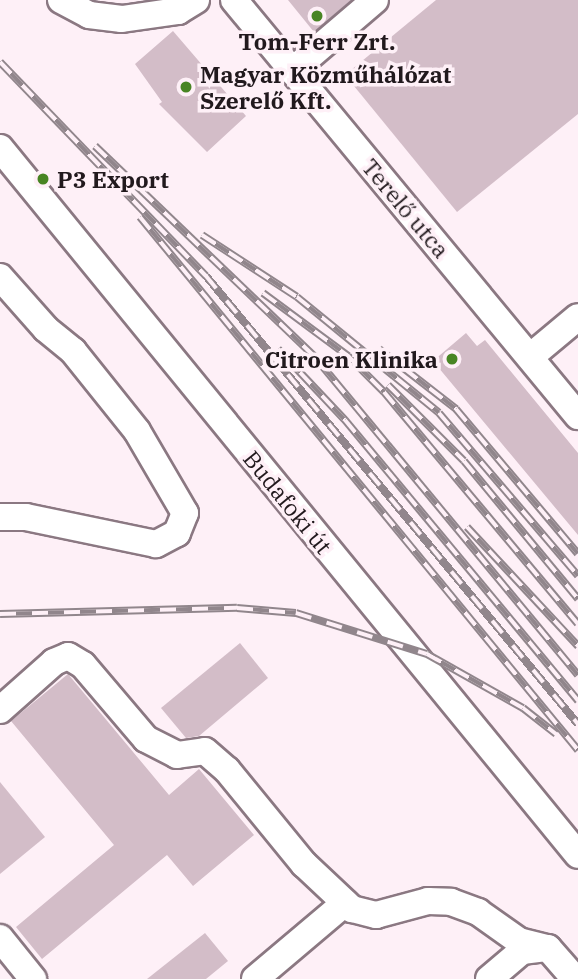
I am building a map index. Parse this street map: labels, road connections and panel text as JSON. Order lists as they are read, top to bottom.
{
  "streets": {
    "street": ["Terelő utca", "Budafoki út"]
  },
  "places": [
    "Tom-Ferr Zrt.",
    "Magyar Közműhálózat Szerelő Kft.",
    "P3 Export",
    "Citroen Klinika"
  ]
}
